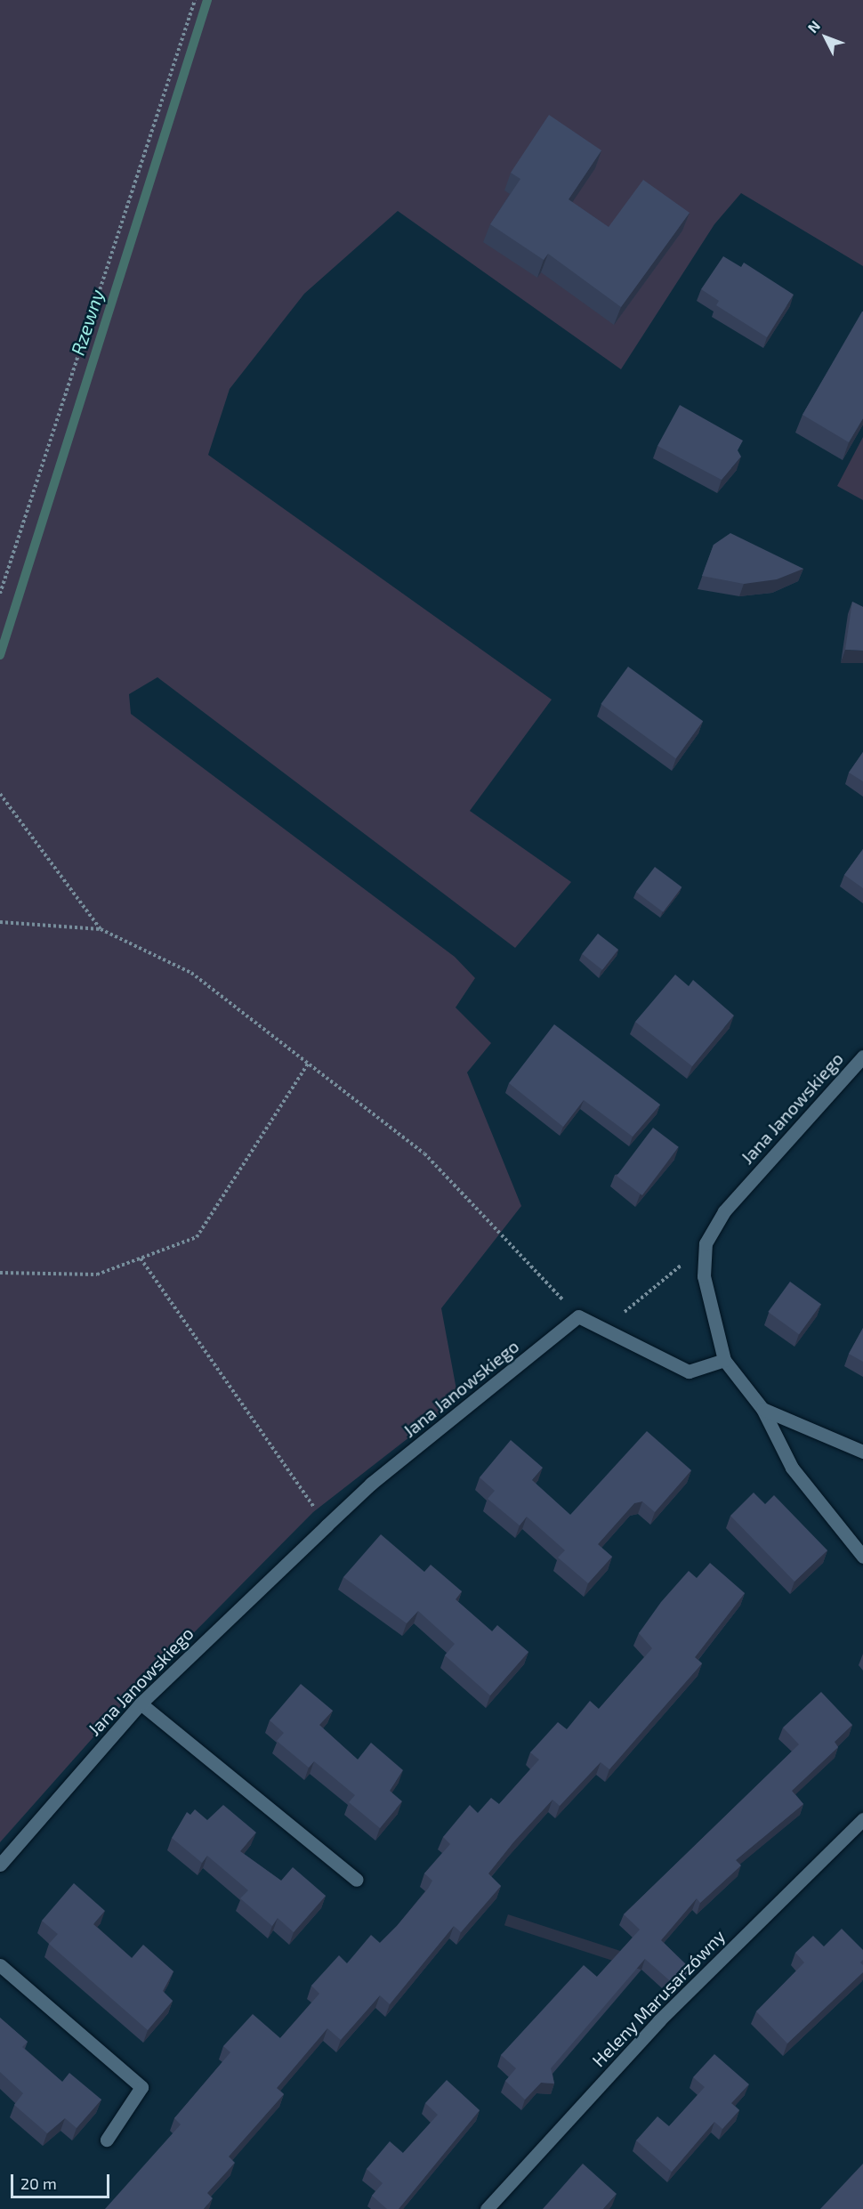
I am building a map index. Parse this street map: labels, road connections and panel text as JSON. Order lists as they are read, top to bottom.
{
  "streets": {
    "street": ["Jana Janowskiego", "Heleny Marusarzówny"]
  },
  "water": ["Rzewny"],
  "scale_bar": "20 m",
  "north": "top left"
}
